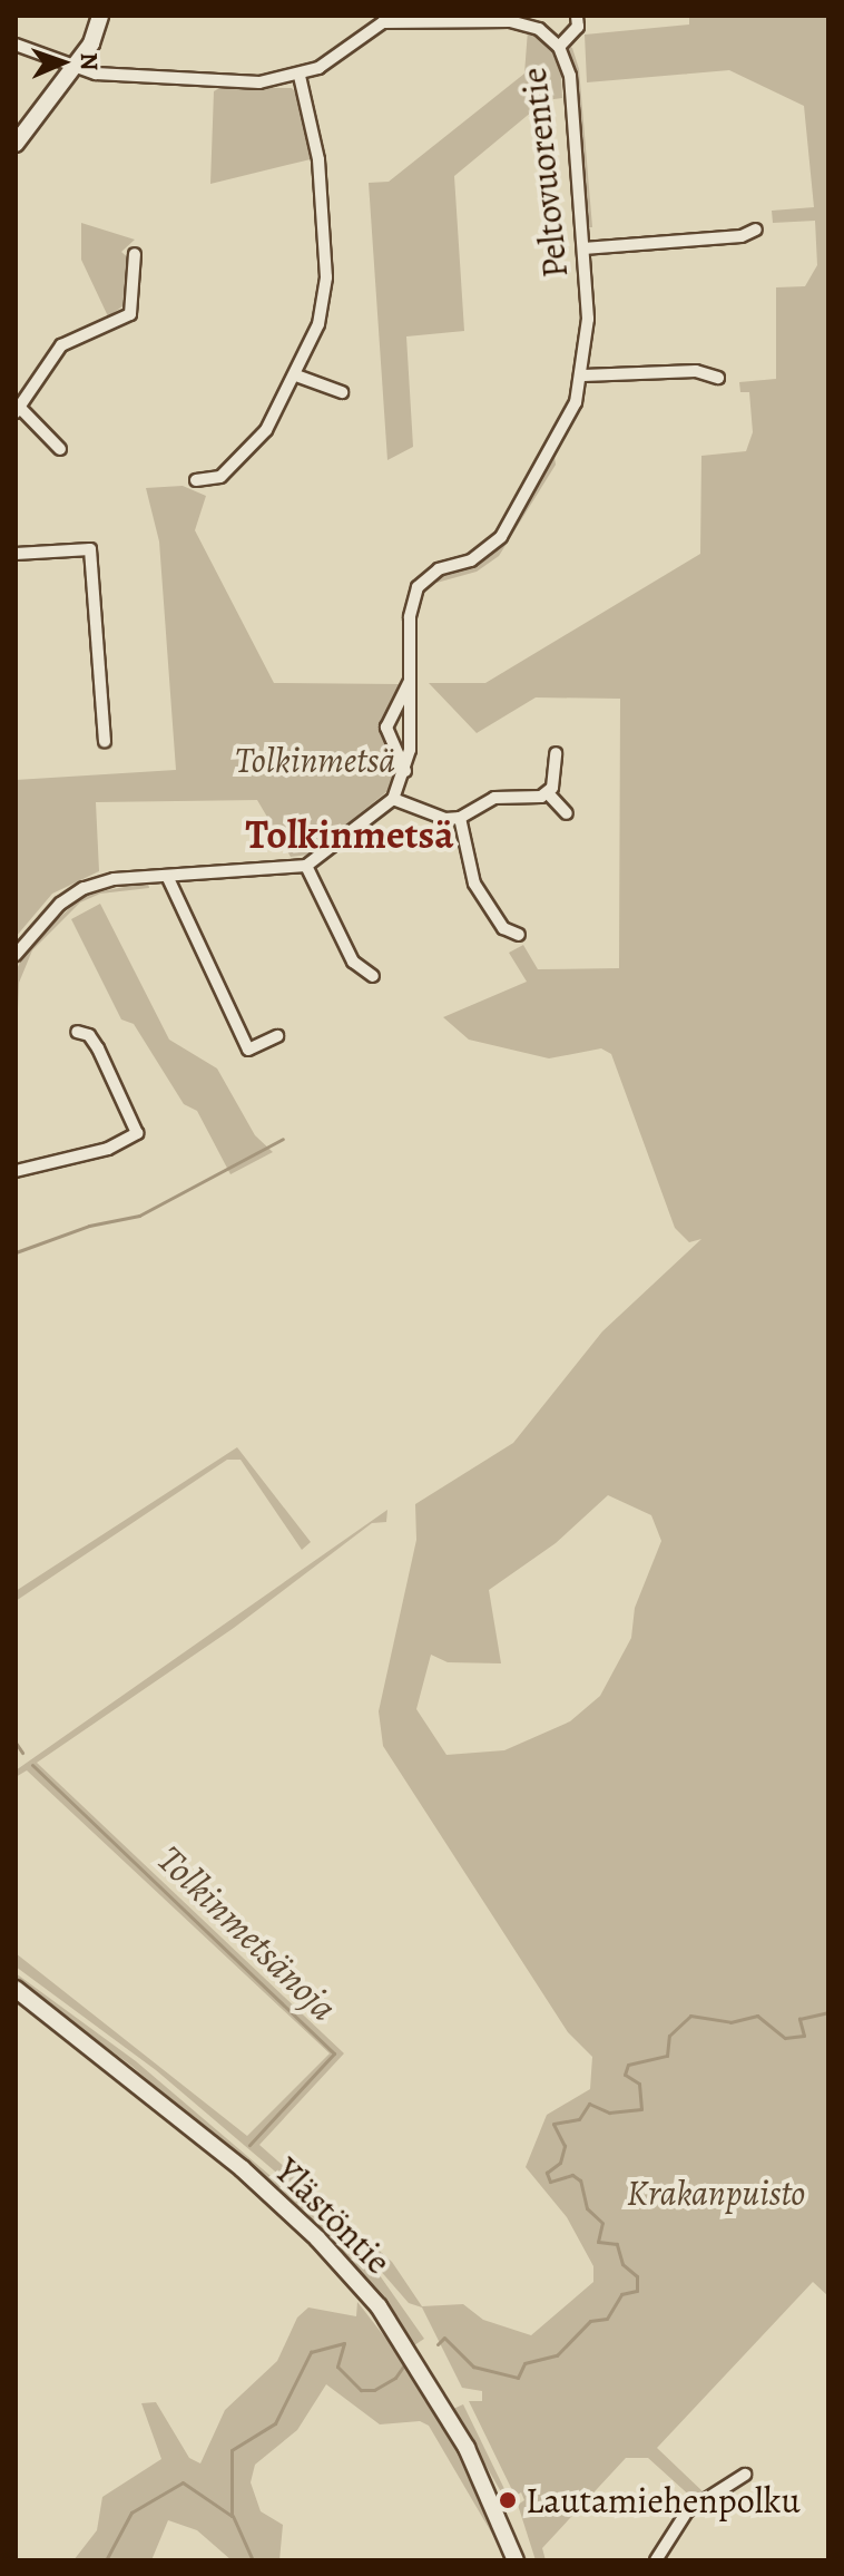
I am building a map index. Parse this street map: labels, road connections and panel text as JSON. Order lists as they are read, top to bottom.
{
  "streets": {
    "main road": ["Ylästöntie"],
    "street": ["Peltovuorentie"]
  },
  "districts": ["Tolkinmetsä"],
  "water": ["Tolkinmetsänoja"],
  "parks": ["Tolkinmetsä", "Krakanpuisto"],
  "places": ["Lautamiehenpolku"],
  "north": "right"
}
